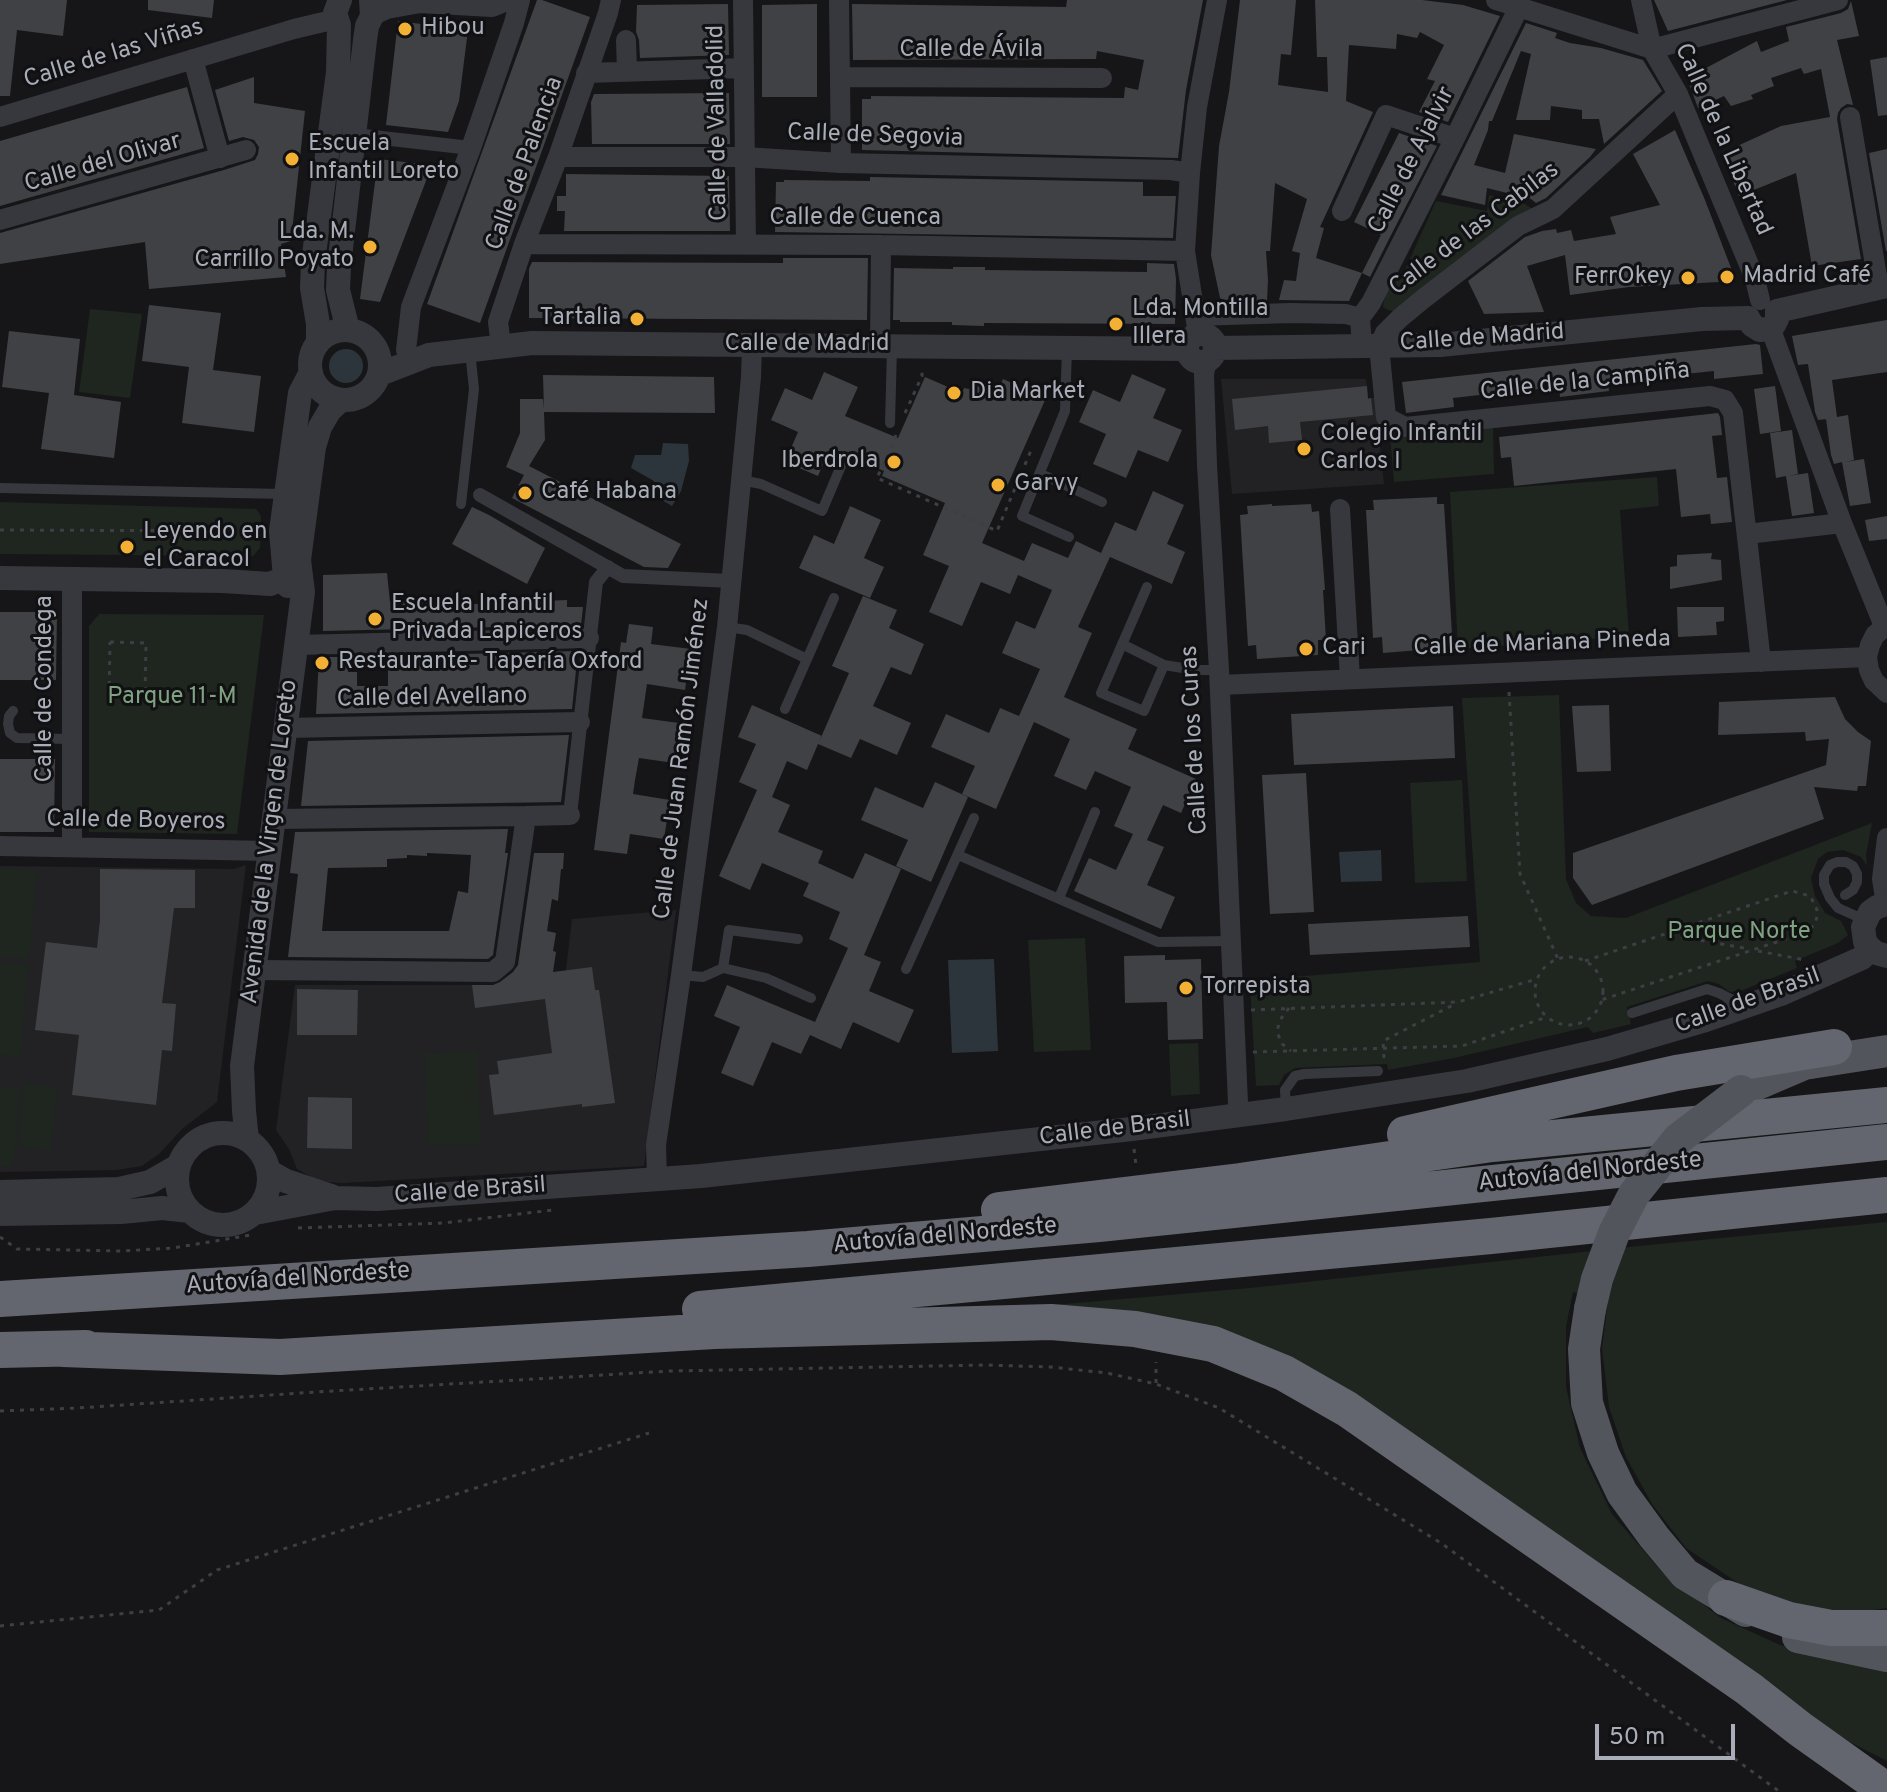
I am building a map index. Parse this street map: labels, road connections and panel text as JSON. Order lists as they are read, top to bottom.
{
  "streets": {
    "highway": ["Autovía del Nordeste"],
    "street": [
      "Calle de Ávila",
      "Calle de las Viñas",
      "Calle de Valladolid",
      "Calle de Segovia",
      "Calle de la Libertad",
      "Calle de Ajalvir",
      "Calle del Olivar",
      "Calle de Palencia",
      "Calle de Cuenca",
      "Calle de las Cabilas",
      "Calle de Madrid",
      "Calle de la Campiña",
      "Calle de Mariana Pineda",
      "Calle de Condega",
      "Calle del Avellano",
      "Calle de los Curas",
      "Calle de Juan Ramón Jiménez",
      "Calle de Boyeros",
      "Avenida de la Virgen de Loreto",
      "Calle de Brasil"
    ]
  },
  "crossings": [
    ["Calle de las Viñas", "Calle del Olivar"],
    ["Calle de Valladolid", "Calle de Segovia"],
    ["Calle de Valladolid", "Calle de Cuenca"],
    ["Calle de Segovia", "Calle de Palencia"],
    ["Calle de Segovia", "Calle de los Curas"],
    ["Calle de la Libertad", "Calle de las Cabilas"],
    ["Calle de la Libertad", "Calle de Madrid"],
    ["Calle de Ajalvir", "Calle de Madrid"],
    ["Calle de Palencia", "Calle de Cuenca"],
    ["Calle de Palencia", "Calle de Madrid"],
    ["Calle de Cuenca", "Calle de los Curas"],
    ["Calle de las Cabilas", "Calle de Madrid"],
    ["Calle de las Cabilas", "Calle de la Campiña"],
    ["Calle de Madrid", "Calle de la Campiña"],
    ["Calle de Madrid", "Calle de los Curas"],
    ["Calle de Madrid", "Calle de Juan Ramón Jiménez"],
    ["Calle de Madrid", "Avenida de la Virgen de Loreto"],
    ["Calle de la Campiña", "Calle de Mariana Pineda"],
    ["Calle de Mariana Pineda", "Calle de los Curas"],
    ["Calle de Condega", "Calle de Boyeros"],
    ["Calle del Avellano", "Avenida de la Virgen de Loreto"],
    ["Calle de los Curas", "Calle de Brasil"],
    ["Calle de Juan Ramón Jiménez", "Calle de Brasil"],
    ["Calle de Boyeros", "Avenida de la Virgen de Loreto"]
  ],
  "parks": ["Parque 11-M", "Parque Norte"],
  "places": [
    "Hibou",
    "Escuela Infantil Loreto",
    "Lda. M. Carrillo Poyato",
    "Madrid Café",
    "FerrOkey",
    "Tartalia",
    "Lda. Montilla Illera",
    "Dia Market",
    "Colegio Infantil Carlos I",
    "Iberdrola",
    "Garvy",
    "Café Habana",
    "Leyendo en el Caracol",
    "Escuela Infantil Privada Lapiceros",
    "Cari",
    "Restaurante- Tapería Oxford",
    "Torrepista"
  ],
  "scale_bar": "50 m"
}
